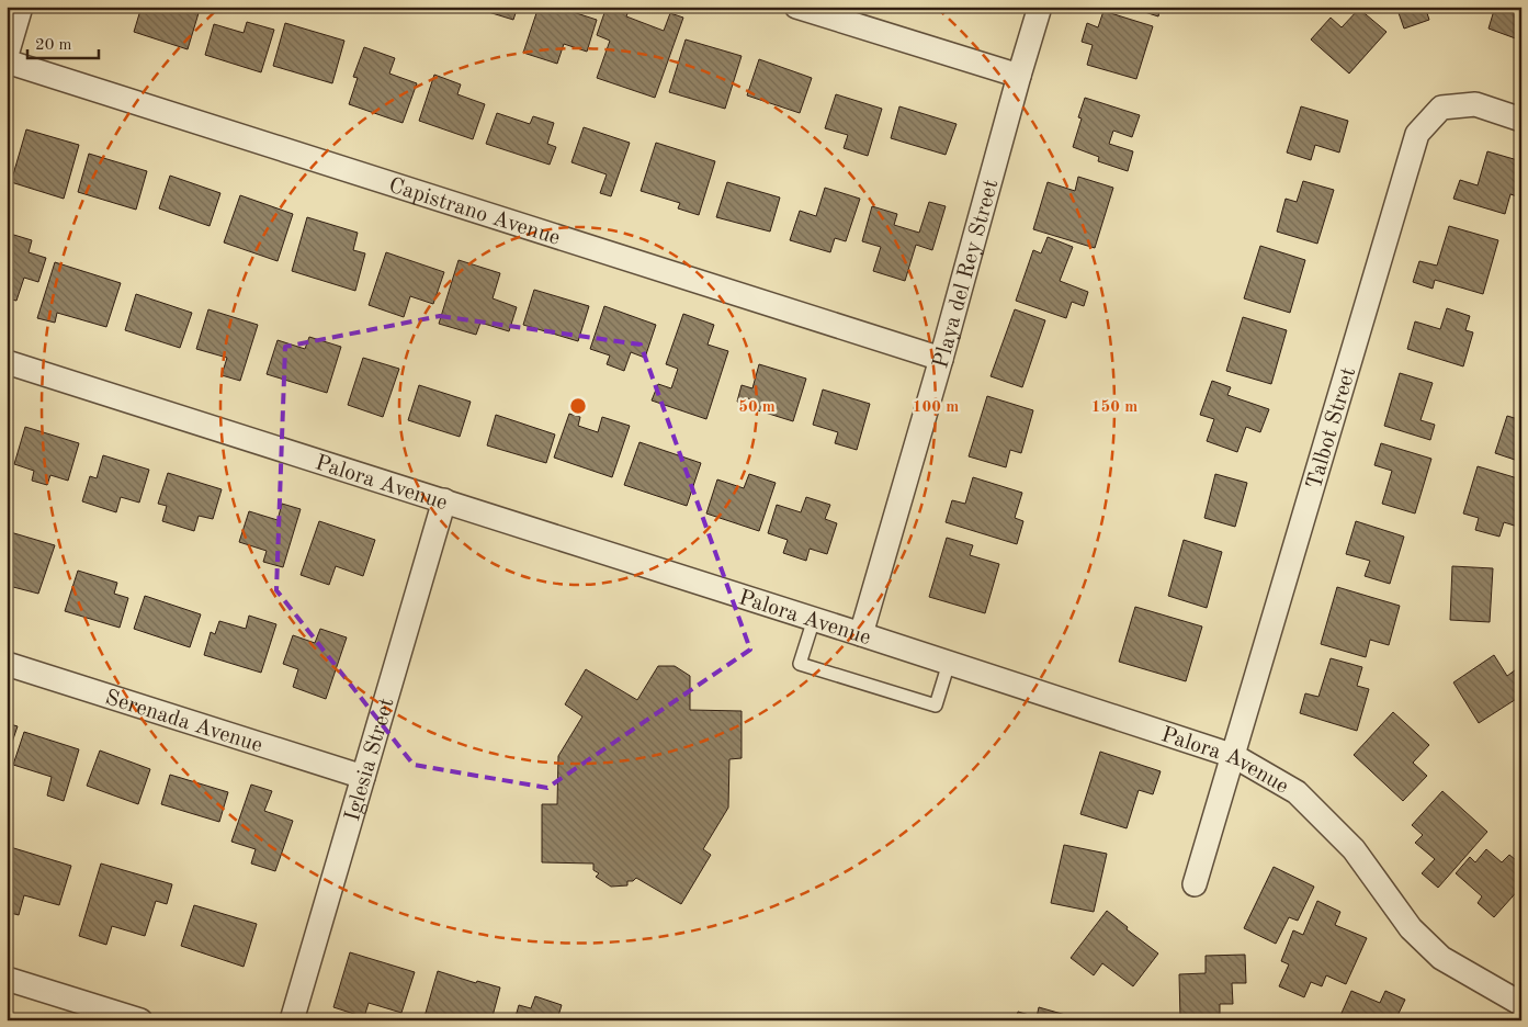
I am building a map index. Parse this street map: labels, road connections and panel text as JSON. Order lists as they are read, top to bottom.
{
  "streets": {
    "street": [
      "Capistrano Avenue",
      "Playa del Rey Street",
      "Talbot Street",
      "Palora Avenue",
      "Serenada Avenue",
      "Iglesia Street"
    ]
  },
  "crossings": [
    ["Capistrano Avenue", "Playa del Rey Street"],
    ["Playa del Rey Street", "Palora Avenue"],
    ["Talbot Street", "Palora Avenue"],
    ["Palora Avenue", "Iglesia Street"],
    ["Serenada Avenue", "Iglesia Street"]
  ],
  "scale_bar": "20 m",
  "rings": ["50 m", "100 m", "150 m"]
}
